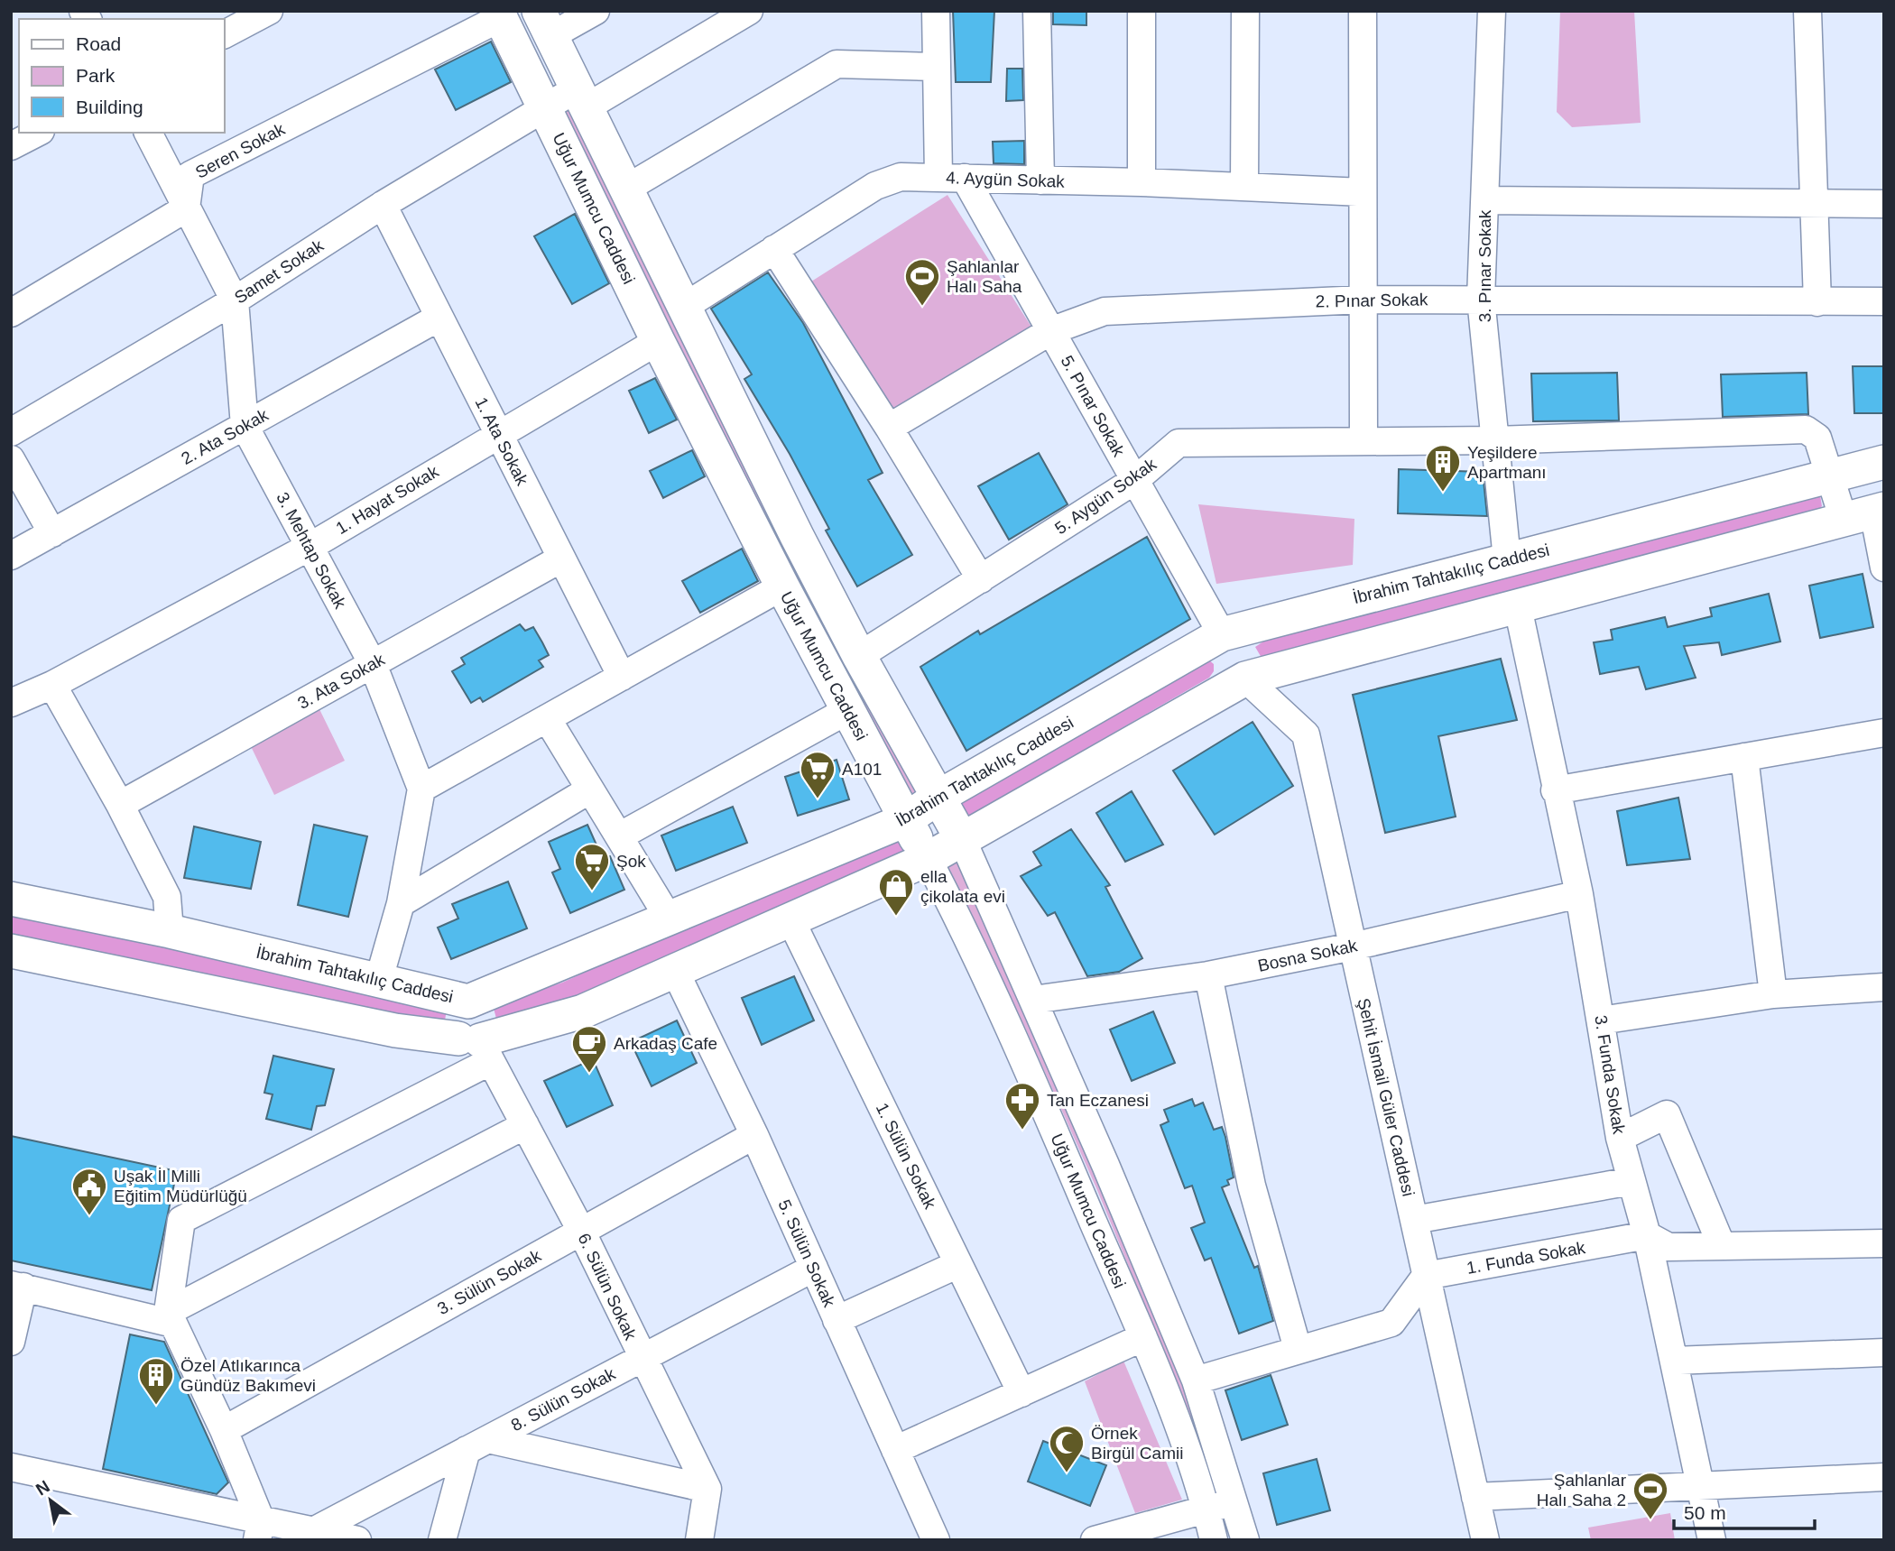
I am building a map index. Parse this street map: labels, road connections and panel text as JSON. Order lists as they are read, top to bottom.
{
  "streets": {
    "main road": ["Uğur Mumcu Caddesi", "İbrahim Tahtakılıç Caddesi"],
    "street": [
      "Seren Sokak",
      "4. Aygün Sokak",
      "3. Pınar Sokak",
      "Samet Sokak",
      "2. Pınar Sokak",
      "5. Pınar Sokak",
      "2. Ata Sokak",
      "1. Ata Sokak",
      "5. Aygün Sokak",
      "1. Hayat Sokak",
      "3. Mehtap Sokak",
      "3. Ata Sokak",
      "Bosna Sokak",
      "3. Funda Sokak",
      "Şehit İsmail Güler Caddesi",
      "1. Sülün Sokak",
      "5. Sülün Sokak",
      "1. Funda Sokak",
      "3. Sülün Sokak",
      "6. Sülün Sokak",
      "8. Sülün Sokak"
    ]
  },
  "crossings": [
    ["Seren Sokak", "Uğur Mumcu Caddesi"],
    ["Seren Sokak", "3. Mehtap Sokak"],
    ["4. Aygün Sokak", "Uğur Mumcu Caddesi"],
    ["4. Aygün Sokak", "5. Pınar Sokak"],
    ["Uğur Mumcu Caddesi", "Samet Sokak"],
    ["Uğur Mumcu Caddesi", "5. Aygün Sokak"],
    ["Uğur Mumcu Caddesi", "1. Hayat Sokak"],
    ["Uğur Mumcu Caddesi", "İbrahim Tahtakılıç Caddesi"],
    ["Uğur Mumcu Caddesi", "Bosna Sokak"],
    ["3. Pınar Sokak", "2. Pınar Sokak"],
    ["3. Pınar Sokak", "5. Aygün Sokak"],
    ["3. Pınar Sokak", "İbrahim Tahtakılıç Caddesi"],
    ["Samet Sokak", "1. Ata Sokak"],
    ["Samet Sokak", "3. Mehtap Sokak"],
    ["2. Pınar Sokak", "5. Pınar Sokak"],
    ["5. Pınar Sokak", "5. Aygün Sokak"],
    ["5. Pınar Sokak", "İbrahim Tahtakılıç Caddesi"],
    ["2. Ata Sokak", "1. Ata Sokak"],
    ["2. Ata Sokak", "3. Mehtap Sokak"],
    ["1. Ata Sokak", "1. Hayat Sokak"],
    ["1. Ata Sokak", "3. Ata Sokak"],
    ["5. Aygün Sokak", "İbrahim Tahtakılıç Caddesi"],
    ["1. Hayat Sokak", "3. Mehtap Sokak"],
    ["3. Mehtap Sokak", "3. Ata Sokak"],
    ["Bosna Sokak", "3. Funda Sokak"],
    ["Bosna Sokak", "Şehit İsmail Güler Caddesi"],
    ["3. Funda Sokak", "1. Funda Sokak"],
    ["Şehit İsmail Güler Caddesi", "1. Funda Sokak"],
    ["5. Sülün Sokak", "3. Sülün Sokak"],
    ["5. Sülün Sokak", "8. Sülün Sokak"],
    ["3. Sülün Sokak", "6. Sülün Sokak"],
    ["6. Sülün Sokak", "8. Sülün Sokak"]
  ],
  "places": {
    "sports": ["Şahlanlar Halı Saha", "Şahlanlar Halı Saha 2"],
    "building": ["Yeşildere Apartmanı", "Özel Atlıkarınca Gündüz Bakımevi"],
    "supermarket": ["A101", "Şok"],
    "shop": ["ella çikolata evi"],
    "cafe": ["Arkadaş Cafe"],
    "pharmacy": ["Tan Eczanesi"],
    "public building": ["Uşak İl Milli Eğitim Müdürlüğü"],
    "mosque": ["Örnek Birgül Camii"]
  },
  "legend": ["Road", "Park", "Building"],
  "scale_bar": "50 m",
  "north": "top left"
}
